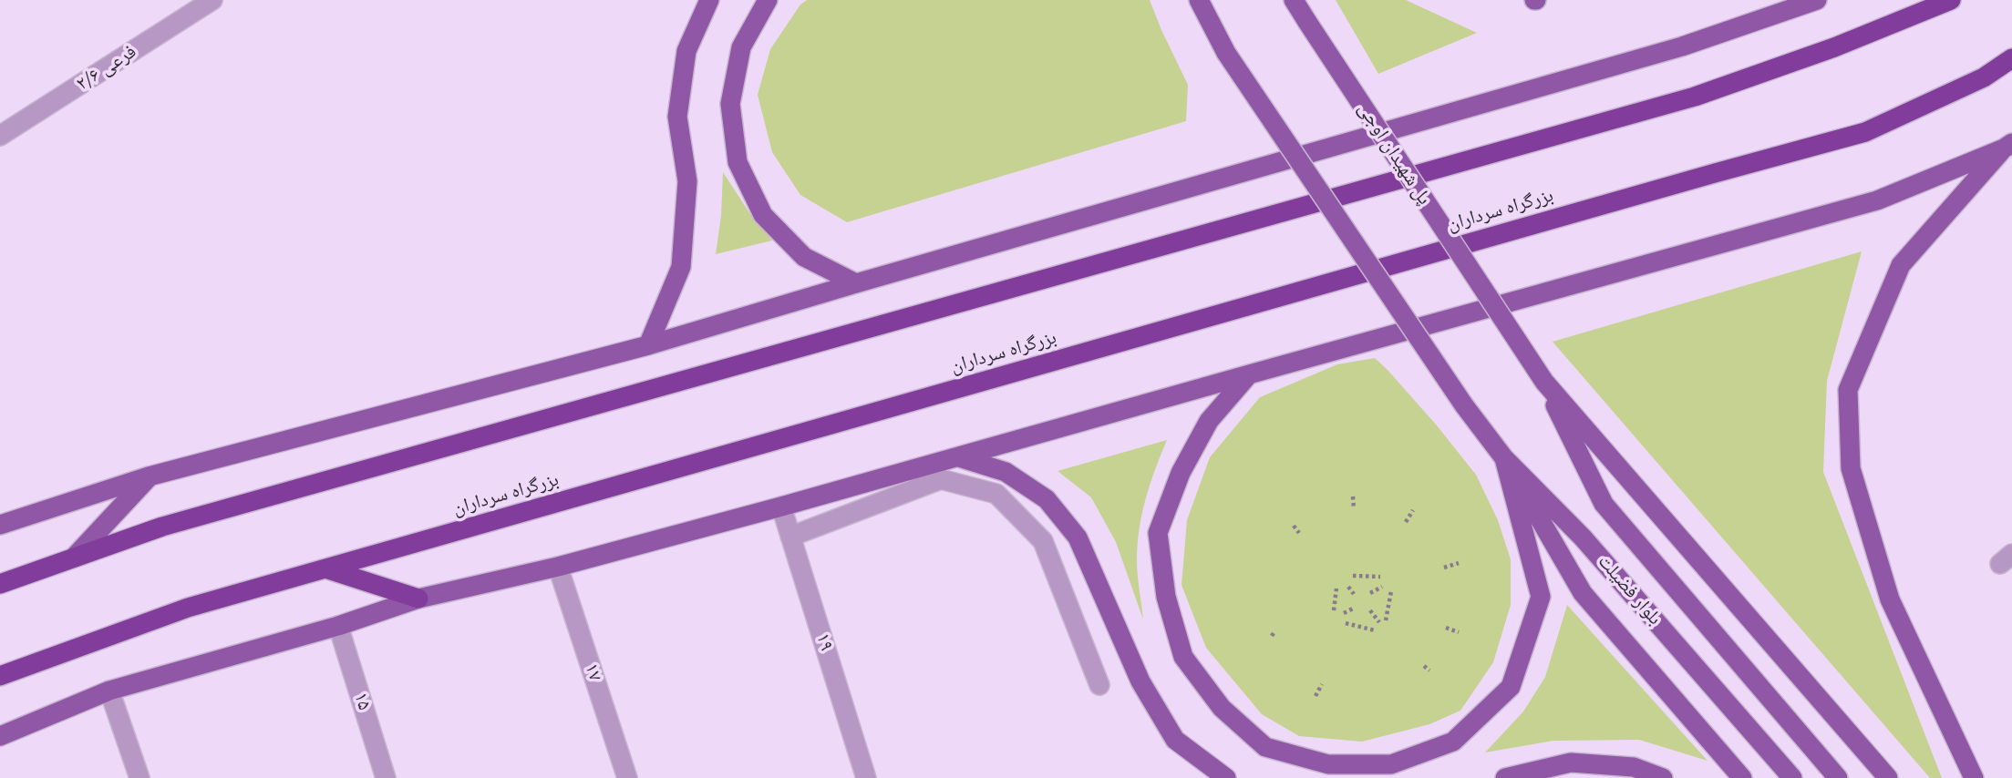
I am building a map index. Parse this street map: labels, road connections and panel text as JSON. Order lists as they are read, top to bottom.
{
  "streets": {
    "highway": ["بزرگراه سرداران"],
    "main road": ["پل شهیدان اوجی", "بلوار فضیلت"],
    "street": [
      "فرعی ۲/۶",
      "۱۹",
      "۱۷",
      "۱۵"
    ]
  },
  "crossings": [
    ["پل شهیدان اوجی", "بلوار فضیلت"]
  ]
}
